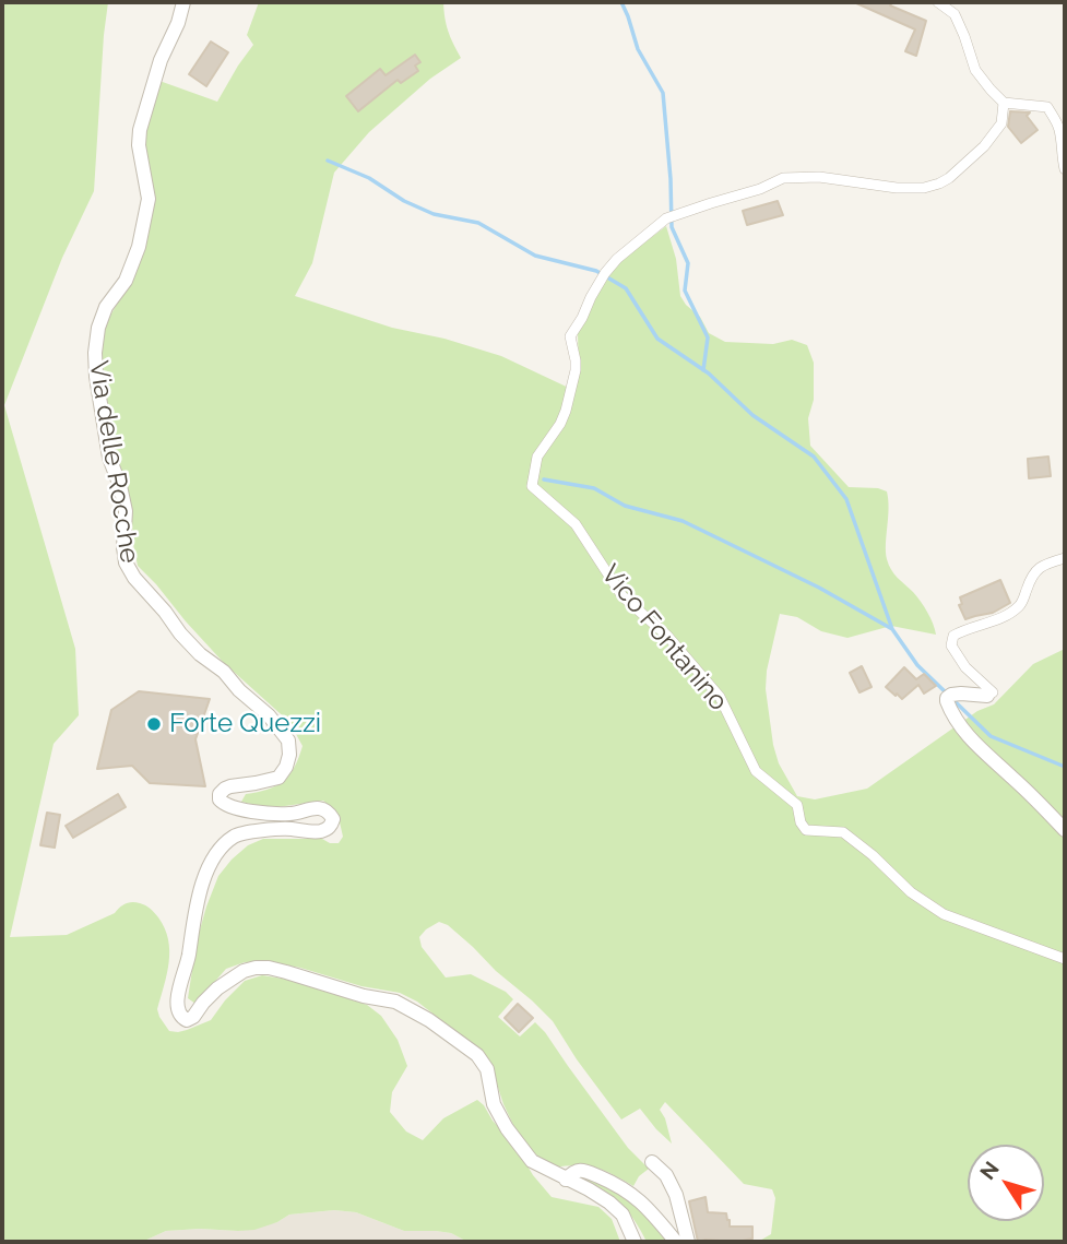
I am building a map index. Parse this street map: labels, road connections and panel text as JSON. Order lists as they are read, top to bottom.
{
  "streets": {
    "street": ["Via delle Rocche", "Vico Fontanino"]
  },
  "places": ["Forte Quezzi"],
  "north": "top left"
}
